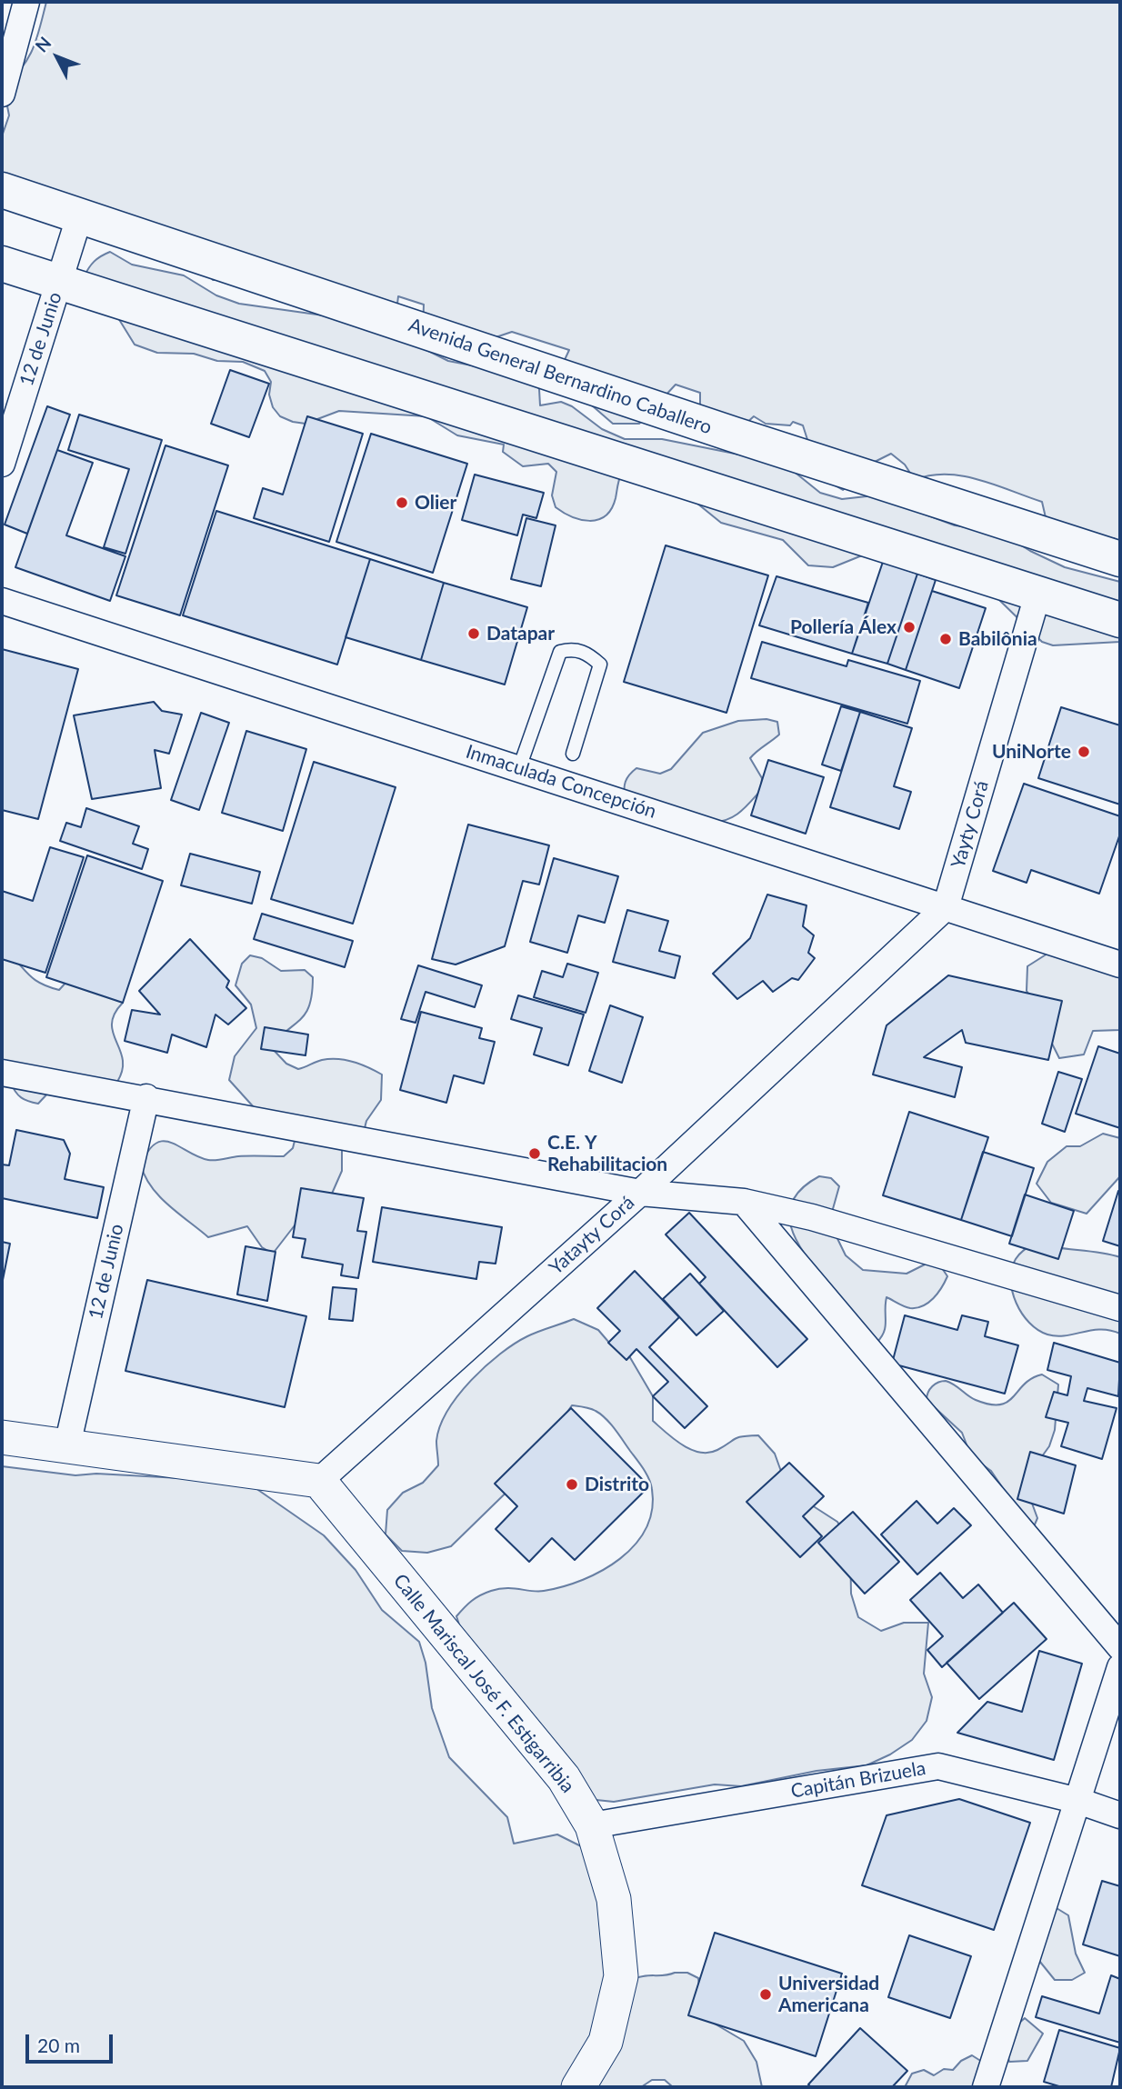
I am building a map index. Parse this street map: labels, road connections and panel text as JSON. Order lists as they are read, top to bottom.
{
  "streets": {
    "main road": ["Avenida General Bernardino Caballero"],
    "street": [
      "12 de Junio",
      "Inmaculada Concepción",
      "Yayty Corá",
      "Yatayty Corá",
      "Calle Mariscal José F. Estigarribia",
      "Capitán Brizuela"
    ]
  },
  "crossings": [
    ["12 de Junio", "Avenida General Bernardino Caballero"],
    ["Inmaculada Concepción", "Yayty Corá"],
    ["Inmaculada Concepción", "Yatayty Corá"],
    ["Yayty Corá", "Yatayty Corá"],
    ["Yatayty Corá", "Calle Mariscal José F. Estigarribia"],
    ["Calle Mariscal José F. Estigarribia", "Capitán Brizuela"]
  ],
  "places": [
    "Olier",
    "Pollería Álex",
    "Datapar",
    "Babilônia",
    "UniNorte",
    "C.E. Y Rehabilitacion",
    "Distrito",
    "Universidad Americana"
  ],
  "scale_bar": "20 m",
  "north": "top left"
}
